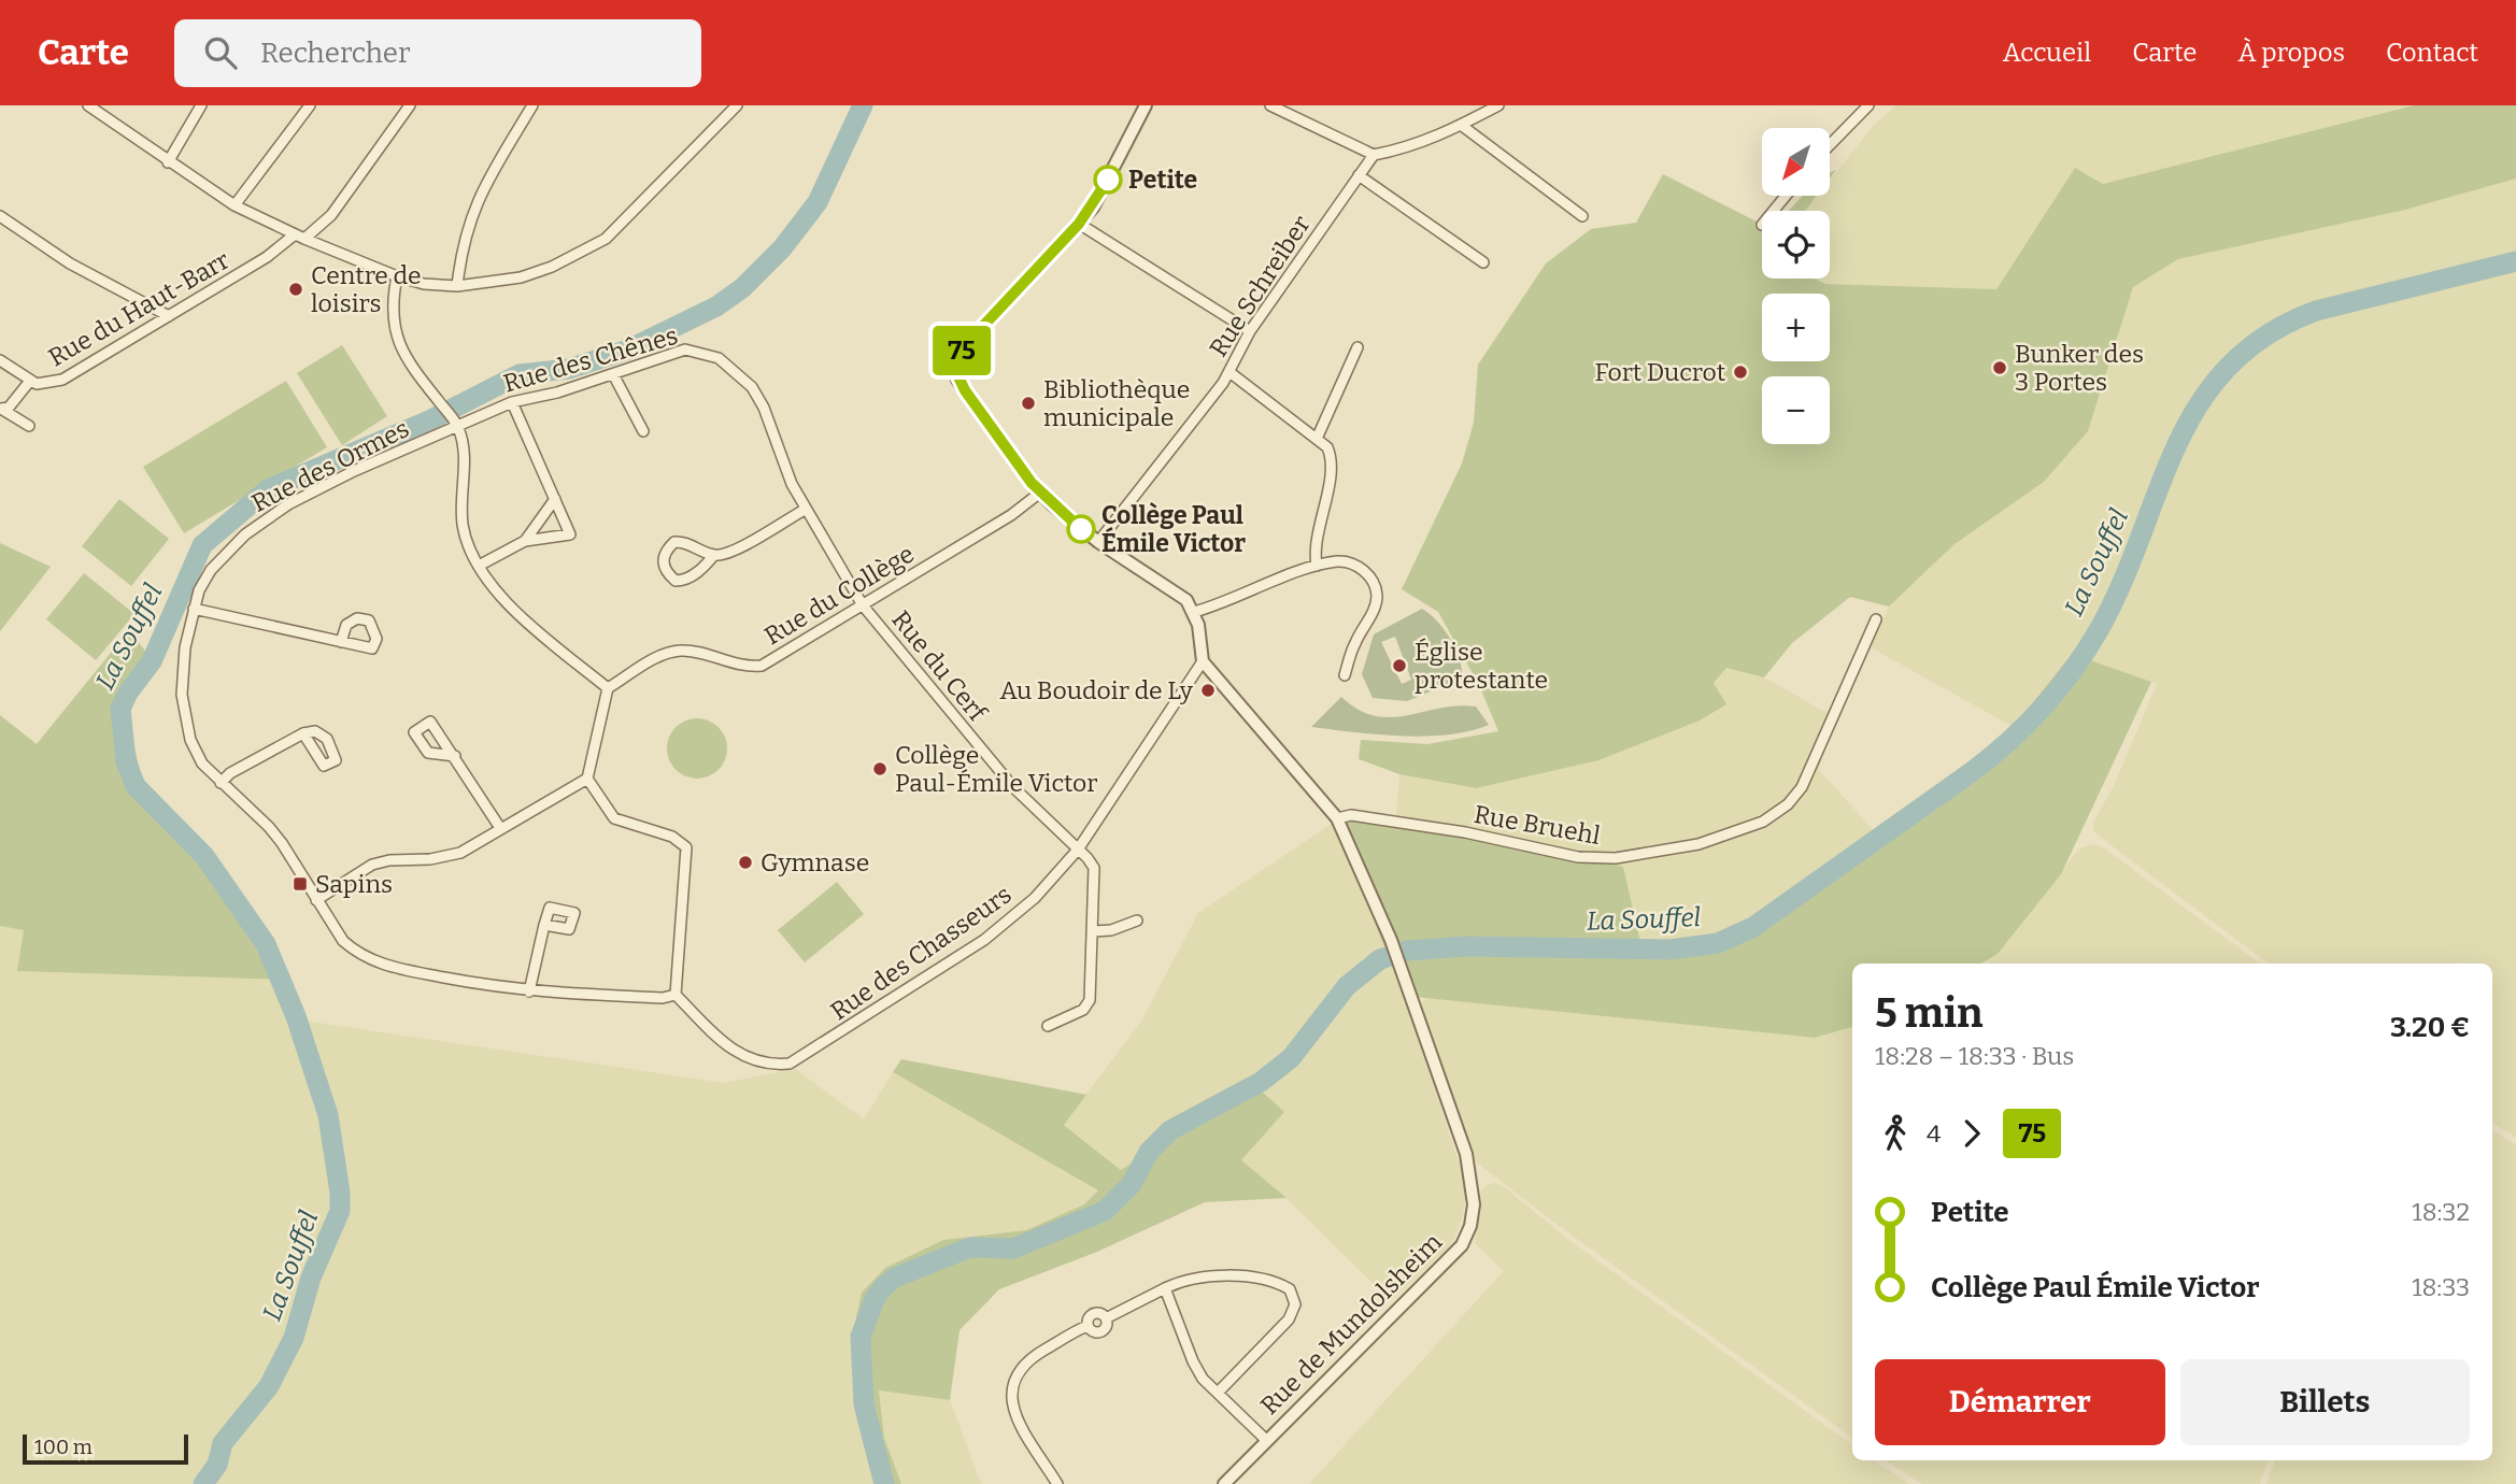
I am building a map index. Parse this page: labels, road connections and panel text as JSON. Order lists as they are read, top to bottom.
{
  "streets": {
    "street": [
      "Rue Schreiber",
      "Rue du Haut-Barr",
      "Rue des Chênes",
      "Rue des Ormes",
      "Rue du Collège",
      "Rue du Cerf",
      "Rue Bruehl",
      "Rue des Chasseurs",
      "Rue de Mundolsheim"
    ]
  },
  "crossings": [
    ["Rue des Chênes", "Rue des Ormes"],
    ["Rue des Chênes", "Rue du Collège"],
    ["Rue des Chênes", "Rue du Cerf"],
    ["Rue des Ormes", "Rue des Chasseurs"],
    ["Rue du Collège", "Rue du Cerf"],
    ["Rue du Cerf", "Rue des Chasseurs"],
    ["Rue Bruehl", "Rue de Mundolsheim"],
    ["Rue des Chasseurs", "Rue de Mundolsheim"]
  ],
  "water": ["La Souffel"],
  "places": {
    "other": [
      "Petite",
      "Centre de loisirs",
      "Bunker des 3 Portes",
      "Fort Ducrot",
      "Bibliothèque municipale",
      "Collège Paul Émile Victor",
      "Église protestante",
      "Au Boudoir de Ly",
      "Collège Paul-Émile Victor",
      "Gymnase"
    ],
    "transit": ["Sapins"]
  },
  "lines": ["bus line 75"],
  "scale_bar": "100 m",
  "north": "bottom left",
  "page": {
    "header": "Carte",
    "search": "Rechercher",
    "nav": [
      "Accueil",
      "Carte",
      "À propos",
      "Contact"
    ],
    "on_map": "75",
    "map_buttons": ["+", "−"],
    "heading": ["5 min", "18:28 – 18:33 · Bus", "3.20 €"],
    "legs": ["4", "75"],
    "list": [
      {
        "name": "Petite",
        "value": "18:32"
      },
      {
        "name": "Collège Paul Émile Victor",
        "value": "18:33"
      }
    ],
    "buttons": ["Démarrer", "Billets"],
    "scale": "100 m"
  }
}
